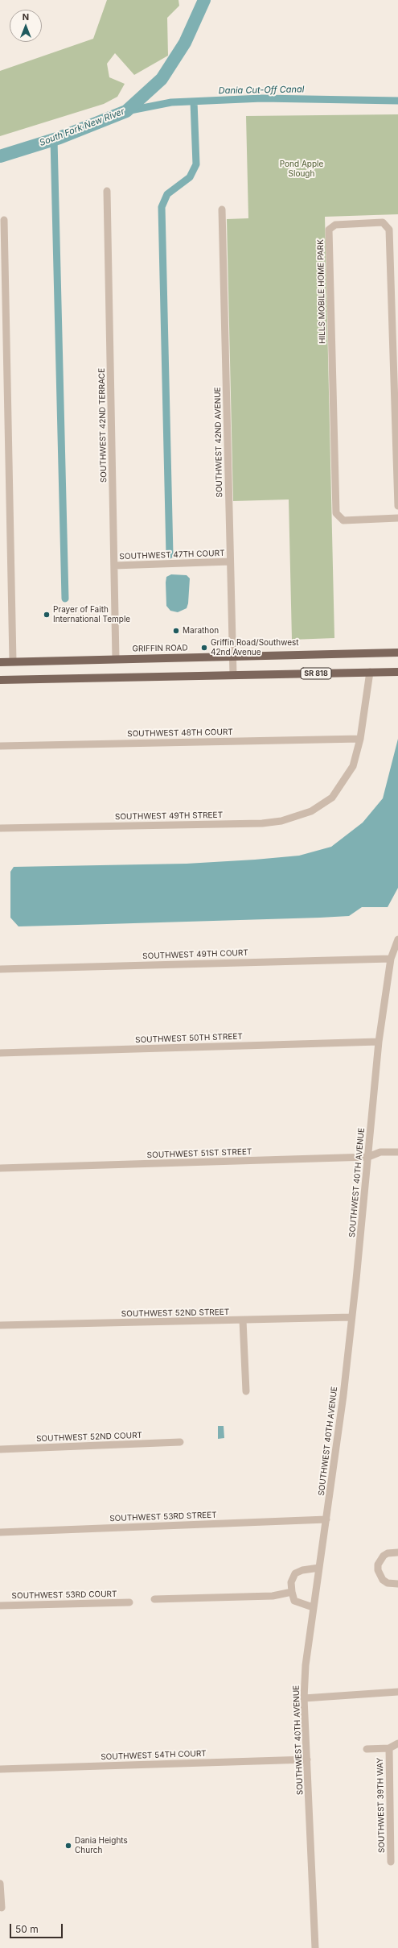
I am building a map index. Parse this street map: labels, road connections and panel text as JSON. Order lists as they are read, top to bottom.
{
  "streets": {
    "main road": ["GRIFFIN ROAD", "SR 818"],
    "street": [
      "HILLS MOBILE HOME PARK",
      "SOUTHWEST 42ND TERRACE",
      "SOUTHWEST 42ND AVENUE",
      "SOUTHWEST 47TH COURT",
      "SOUTHWEST 48TH COURT",
      "SOUTHWEST 49TH STREET",
      "SOUTHWEST 49TH COURT",
      "SOUTHWEST 50TH STREET",
      "SOUTHWEST 51ST STREET",
      "SOUTHWEST 40TH AVENUE",
      "SOUTHWEST 52ND STREET",
      "SOUTHWEST 52ND COURT",
      "SOUTHWEST 53RD STREET",
      "SOUTHWEST 53RD COURT",
      "SOUTHWEST 54TH COURT",
      "SOUTHWEST 39TH WAY"
    ]
  },
  "crossings": [
    ["SOUTHWEST 42ND TERRACE", "SOUTHWEST 47TH COURT"],
    ["SOUTHWEST 42ND TERRACE", "GRIFFIN ROAD"],
    ["SOUTHWEST 42ND AVENUE", "SOUTHWEST 47TH COURT"],
    ["SOUTHWEST 42ND AVENUE", "GRIFFIN ROAD"],
    ["SOUTHWEST 42ND AVENUE", "SR 818"],
    ["SR 818", "SOUTHWEST 49TH STREET"],
    ["SOUTHWEST 48TH COURT", "SOUTHWEST 49TH STREET"],
    ["SOUTHWEST 49TH COURT", "SOUTHWEST 40TH AVENUE"],
    ["SOUTHWEST 50TH STREET", "SOUTHWEST 40TH AVENUE"],
    ["SOUTHWEST 51ST STREET", "SOUTHWEST 40TH AVENUE"],
    ["SOUTHWEST 40TH AVENUE", "SOUTHWEST 52ND STREET"],
    ["SOUTHWEST 40TH AVENUE", "SOUTHWEST 53RD STREET"],
    ["SOUTHWEST 40TH AVENUE", "SOUTHWEST 54TH COURT"]
  ],
  "water": ["Dania Cut-Off Canal", "South Fork New River"],
  "parks": ["Pond Apple Slough"],
  "places": [
    "Prayer of Faith International Temple",
    "Marathon",
    "Griffin Road/Southwest 42nd Avenue",
    "Dania Heights Church"
  ],
  "scale_bar": "50 m",
  "north": "top"
}
